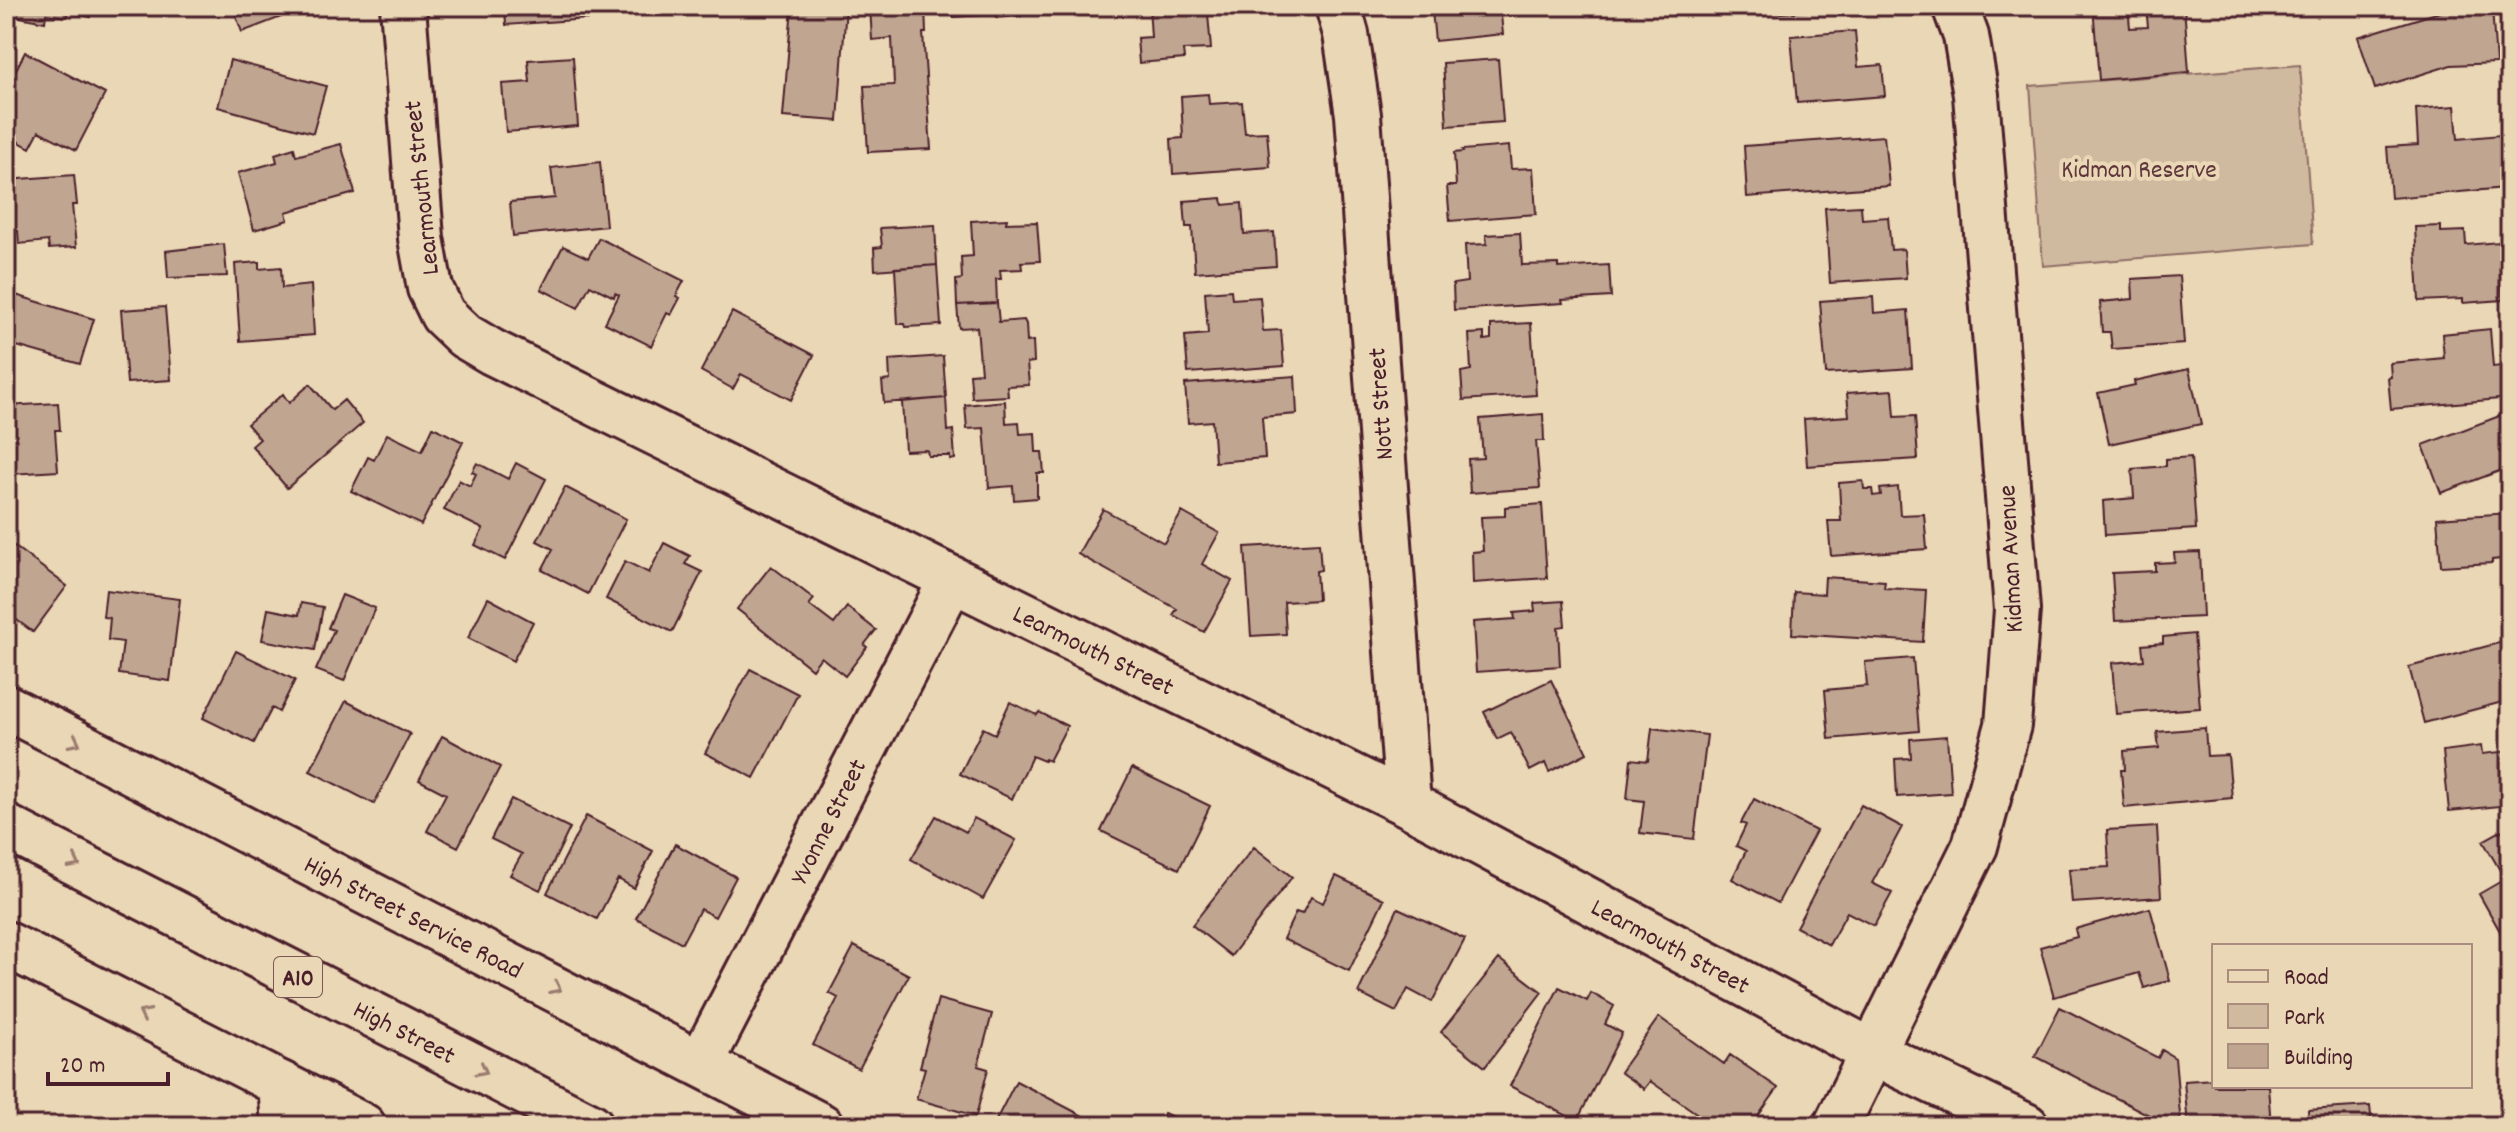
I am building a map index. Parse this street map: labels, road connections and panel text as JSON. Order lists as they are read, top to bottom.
{
  "streets": {
    "main road": [
      "Learmouth Street",
      "Nott Street",
      "Kidman Avenue",
      "Yvonne Street",
      "High Street Service Road",
      "A10",
      "High Street"
    ]
  },
  "crossings": [
    ["Learmouth Street", "Nott Street"],
    ["Learmouth Street", "Kidman Avenue"],
    ["Learmouth Street", "Yvonne Street"],
    ["Yvonne Street", "High Street Service Road"]
  ],
  "parks": ["Kidman Reserve"],
  "legend": ["Road", "Park", "Building"],
  "scale_bar": "20 m"
}
